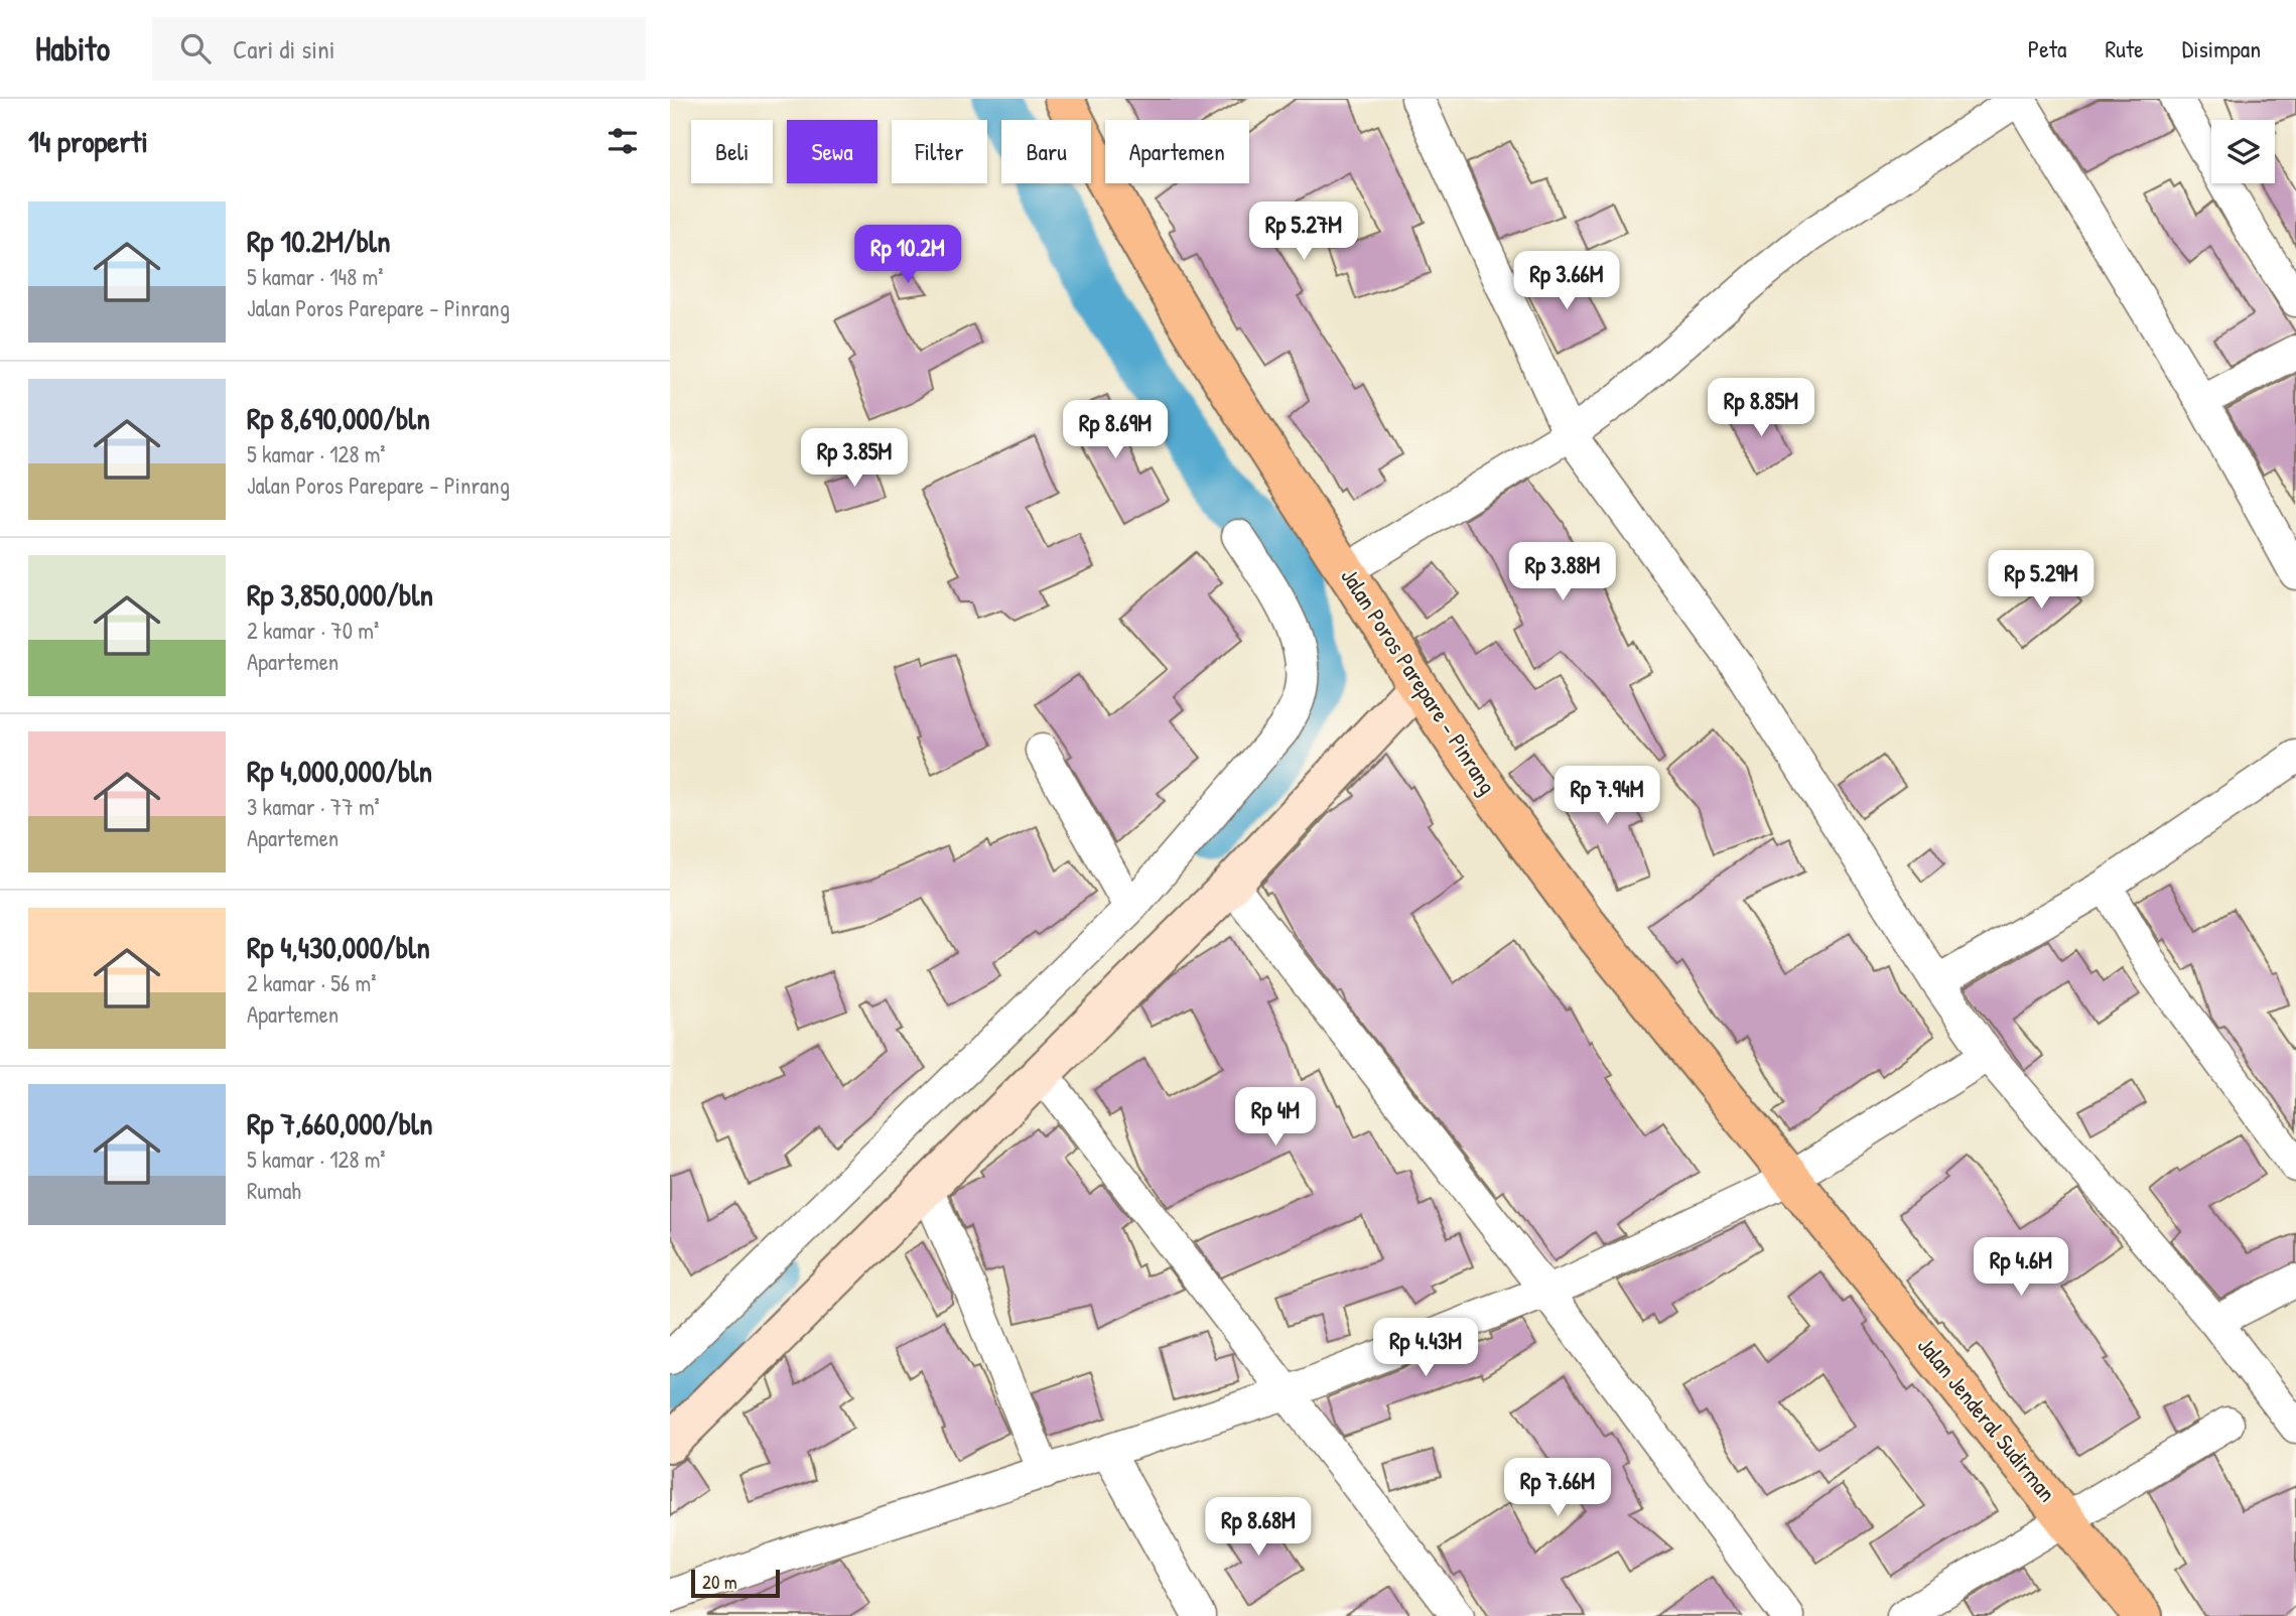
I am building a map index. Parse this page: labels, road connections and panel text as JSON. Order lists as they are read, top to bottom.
{
  "streets": {
    "highway": ["Jalan Poros Parepare - Pinrang", "Jalan Jenderal Sudirman"]
  },
  "crossings": [
    ["Jalan Poros Parepare - Pinrang", "Jalan Jenderal Sudirman"]
  ],
  "scale_bar": "20 m",
  "page": {
    "header": "Habito",
    "search": "Cari di sini",
    "nav": ["Peta", "Rute", "Disimpan"],
    "heading": "14 properti",
    "chip": [
      "Beli",
      "Sewa",
      "Filter",
      "Baru",
      "Apartemen"
    ],
    "list": [
      {
        "name": "Rp 10.2M/bln",
        "note": "5 kamar · 148 m² · Jalan Poros Parepare - Pinrang"
      },
      {
        "name": "Rp 8,690,000/bln",
        "note": "5 kamar · 128 m² · Jalan Poros Parepare - Pinrang"
      },
      {
        "name": "Rp 3,850,000/bln",
        "note": "2 kamar · 70 m² · Apartemen"
      },
      {
        "name": "Rp 4,000,000/bln",
        "note": "3 kamar · 77 m² · Apartemen"
      },
      {
        "name": "Rp 4,430,000/bln",
        "note": "2 kamar · 56 m² · Apartemen"
      },
      {
        "name": "Rp 7,660,000/bln",
        "note": "5 kamar · 128 m² · Rumah"
      }
    ],
    "price": [
      "Rp 5.27M",
      "Rp 10.2M",
      "Rp 3.66M",
      "Rp 8.85M",
      "Rp 8.69M",
      "Rp 3.85M",
      "Rp 3.88M",
      "Rp 5.29M",
      "Rp 7.94M",
      "Rp 4M",
      "Rp 4.6M",
      "Rp 4.43M",
      "Rp 7.66M",
      "Rp 8.68M"
    ],
    "scale": "20 m"
  }
}
